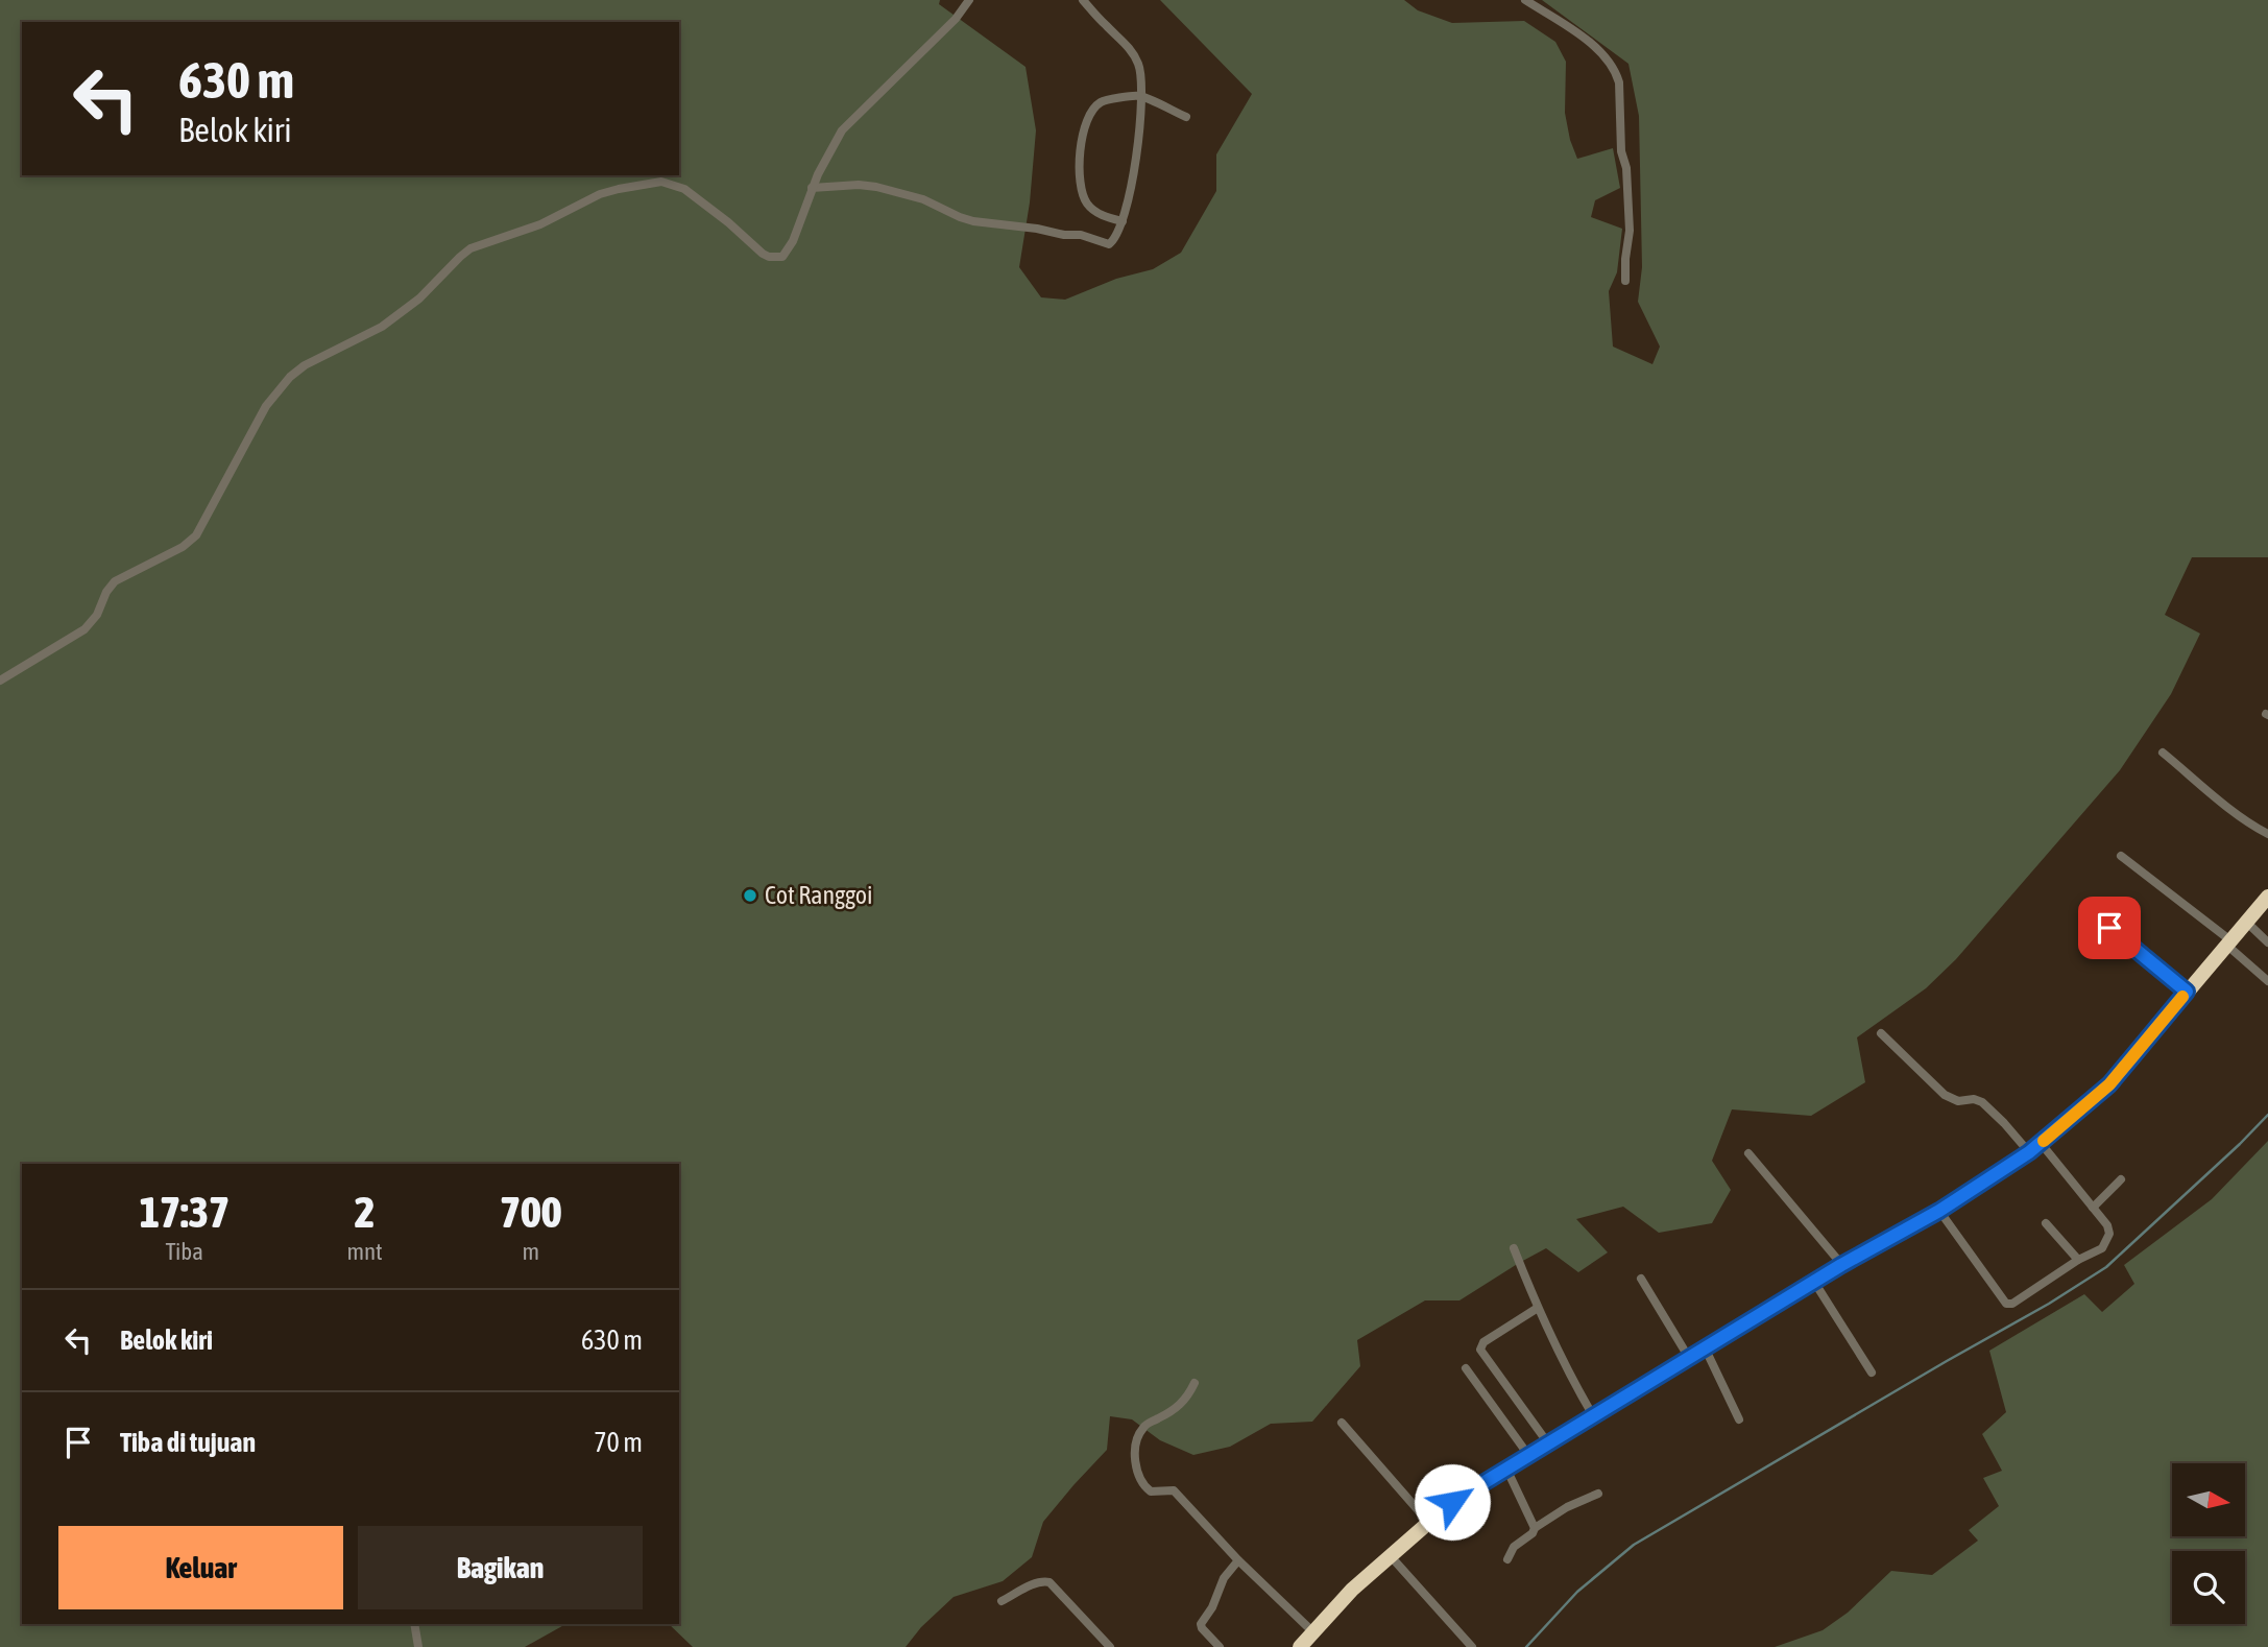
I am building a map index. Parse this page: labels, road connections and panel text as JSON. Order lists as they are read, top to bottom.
{
  "places": ["Cot Ranggoi"],
  "north": "right",
  "page": {
    "turn": ["630 m", "Belok kiri"],
    "eta": [
      "17:37",
      "Tiba",
      "2",
      "mnt",
      "700",
      "m"
    ],
    "list": [
      {
        "name": "Belok kiri",
        "value": "630 m"
      },
      {
        "name": "Tiba di tujuan",
        "value": "70 m"
      }
    ],
    "buttons": ["Keluar", "Bagikan"]
  }
}
